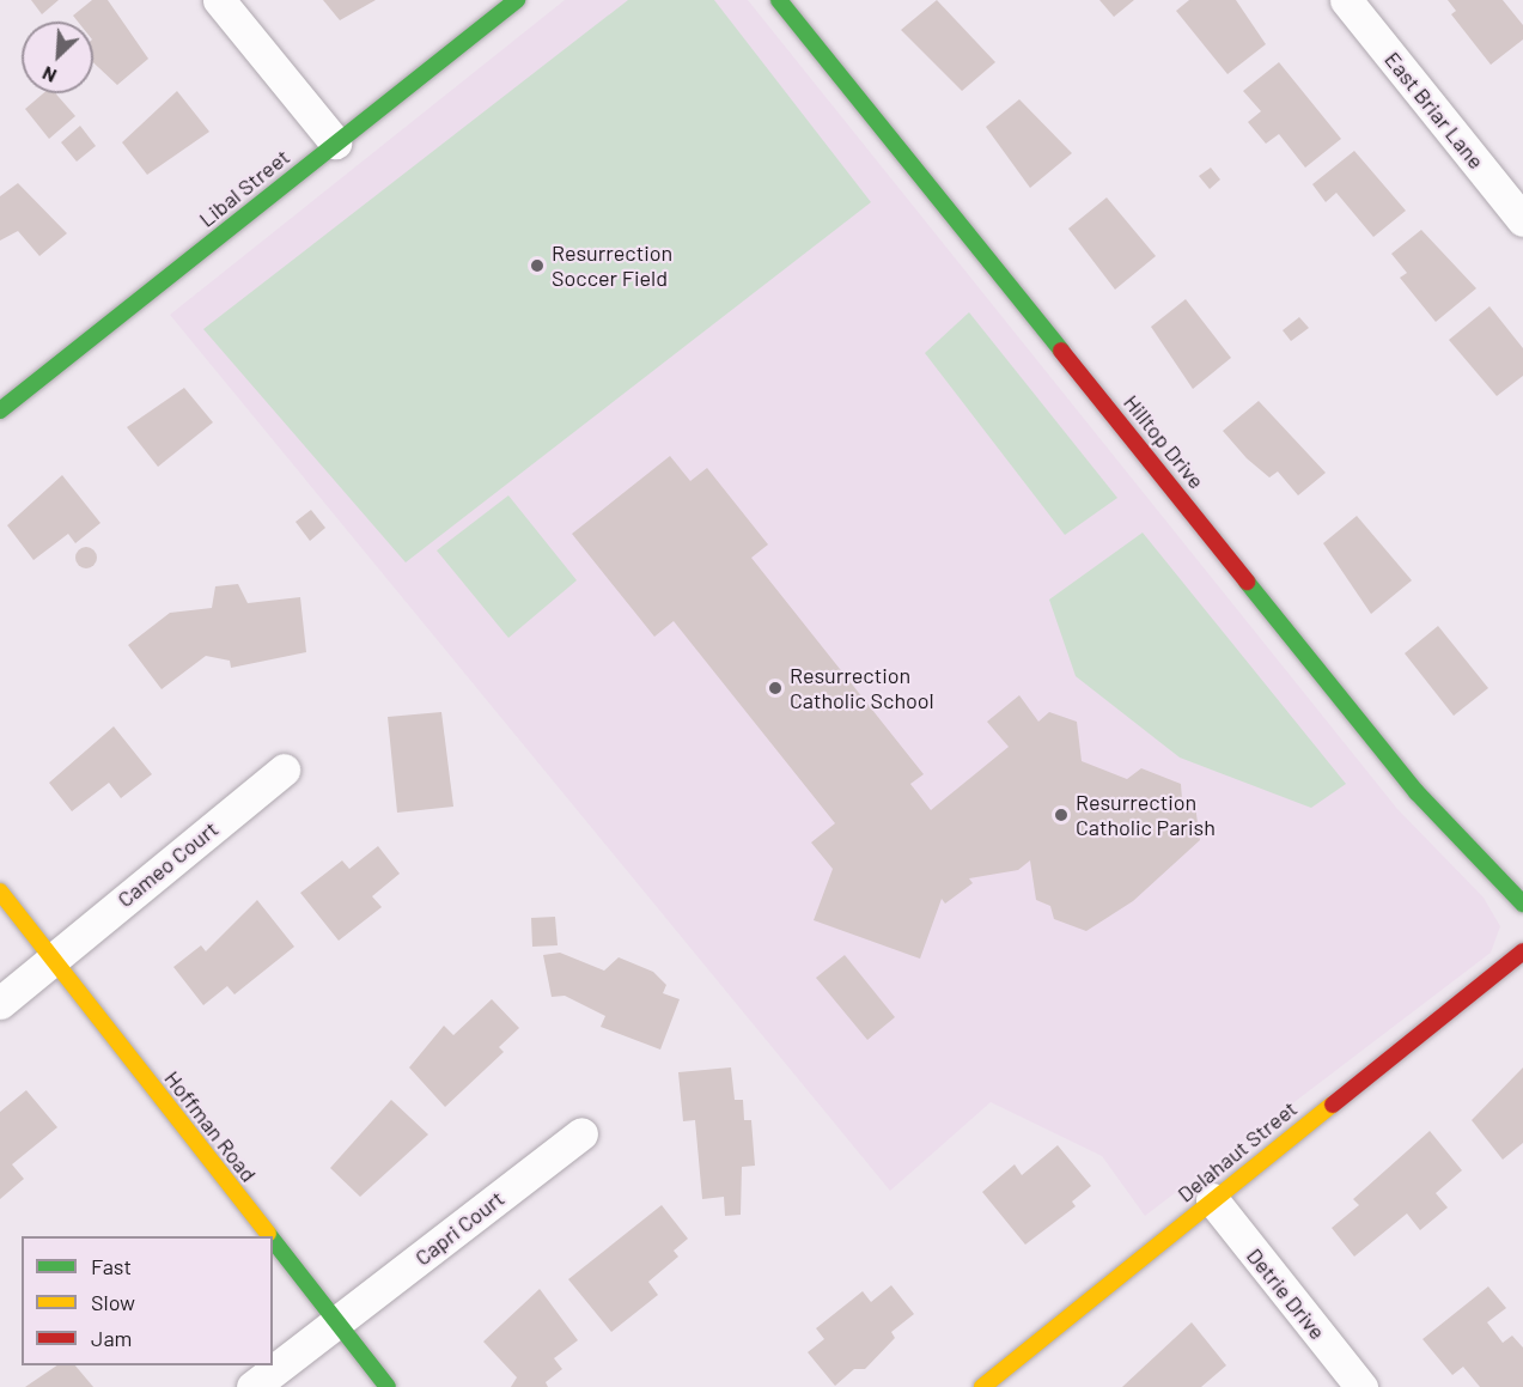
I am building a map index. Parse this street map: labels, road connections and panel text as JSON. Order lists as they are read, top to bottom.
{
  "streets": {
    "street": [
      "East Briar Lane",
      "Libal Street",
      "Hilltop Drive",
      "Cameo Court",
      "Hoffman Road",
      "Delahaut Street",
      "Capri Court",
      "Detrie Drive"
    ]
  },
  "crossings": [
    ["Cameo Court", "Hoffman Road"],
    ["Hoffman Road", "Capri Court"],
    ["Delahaut Street", "Detrie Drive"]
  ],
  "places": ["Resurrection Soccer Field", "Resurrection Catholic School", "Resurrection Catholic Parish"],
  "legend": ["Fast", "Slow", "Jam"],
  "north": "bottom left"
}
